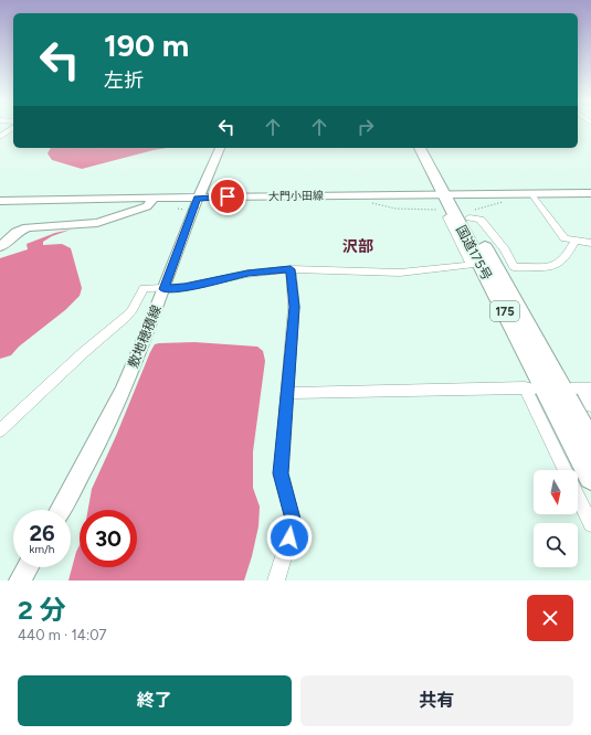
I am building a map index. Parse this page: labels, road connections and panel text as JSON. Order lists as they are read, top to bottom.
{
  "streets": {
    "highway": ["国道175号", "175"],
    "main road": ["大門小田線", "敷地穂積線"]
  },
  "crossings": [
    ["大門小田線", "国道175号"],
    ["大門小田線", "敷地穂積線"]
  ],
  "districts": ["沢部"],
  "north": "bottom",
  "page": {
    "turn": ["190 m", "左折"],
    "speed": "26 km/h",
    "limit": "30",
    "heading": ["2 分", "440 m · 14:07"],
    "buttons": ["終了", "共有"]
  }
}
